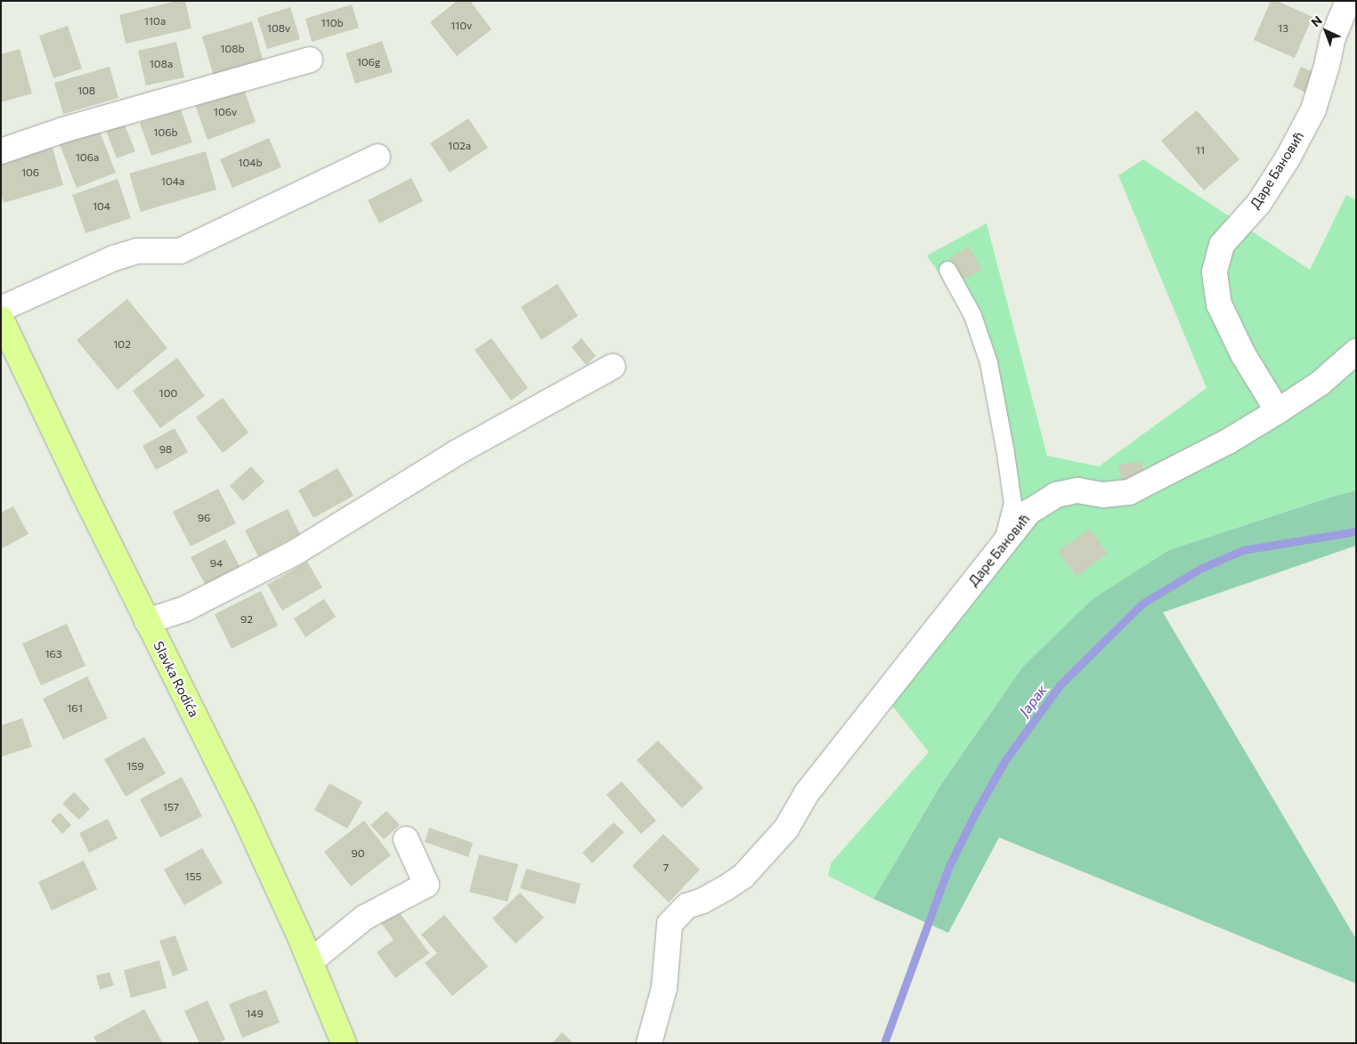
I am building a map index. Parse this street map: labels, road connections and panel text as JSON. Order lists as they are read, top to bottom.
{
  "streets": {
    "main road": ["Slavka Rodića"],
    "street": ["Даре Бановић"]
  },
  "water": ["Јарак"],
  "house_numbers": [
    "110a",
    "110b",
    "110v",
    "108v",
    "13",
    "108b",
    "106g",
    "108a",
    "108",
    "106v",
    "106b",
    "102a",
    "11",
    "106a",
    "104b",
    "106",
    "104a",
    "104",
    "102",
    "100",
    "98",
    "96",
    "94",
    "92",
    "163",
    "161",
    "159",
    "157",
    "90",
    "7",
    "155",
    "149"
  ],
  "north": "top left"
}
